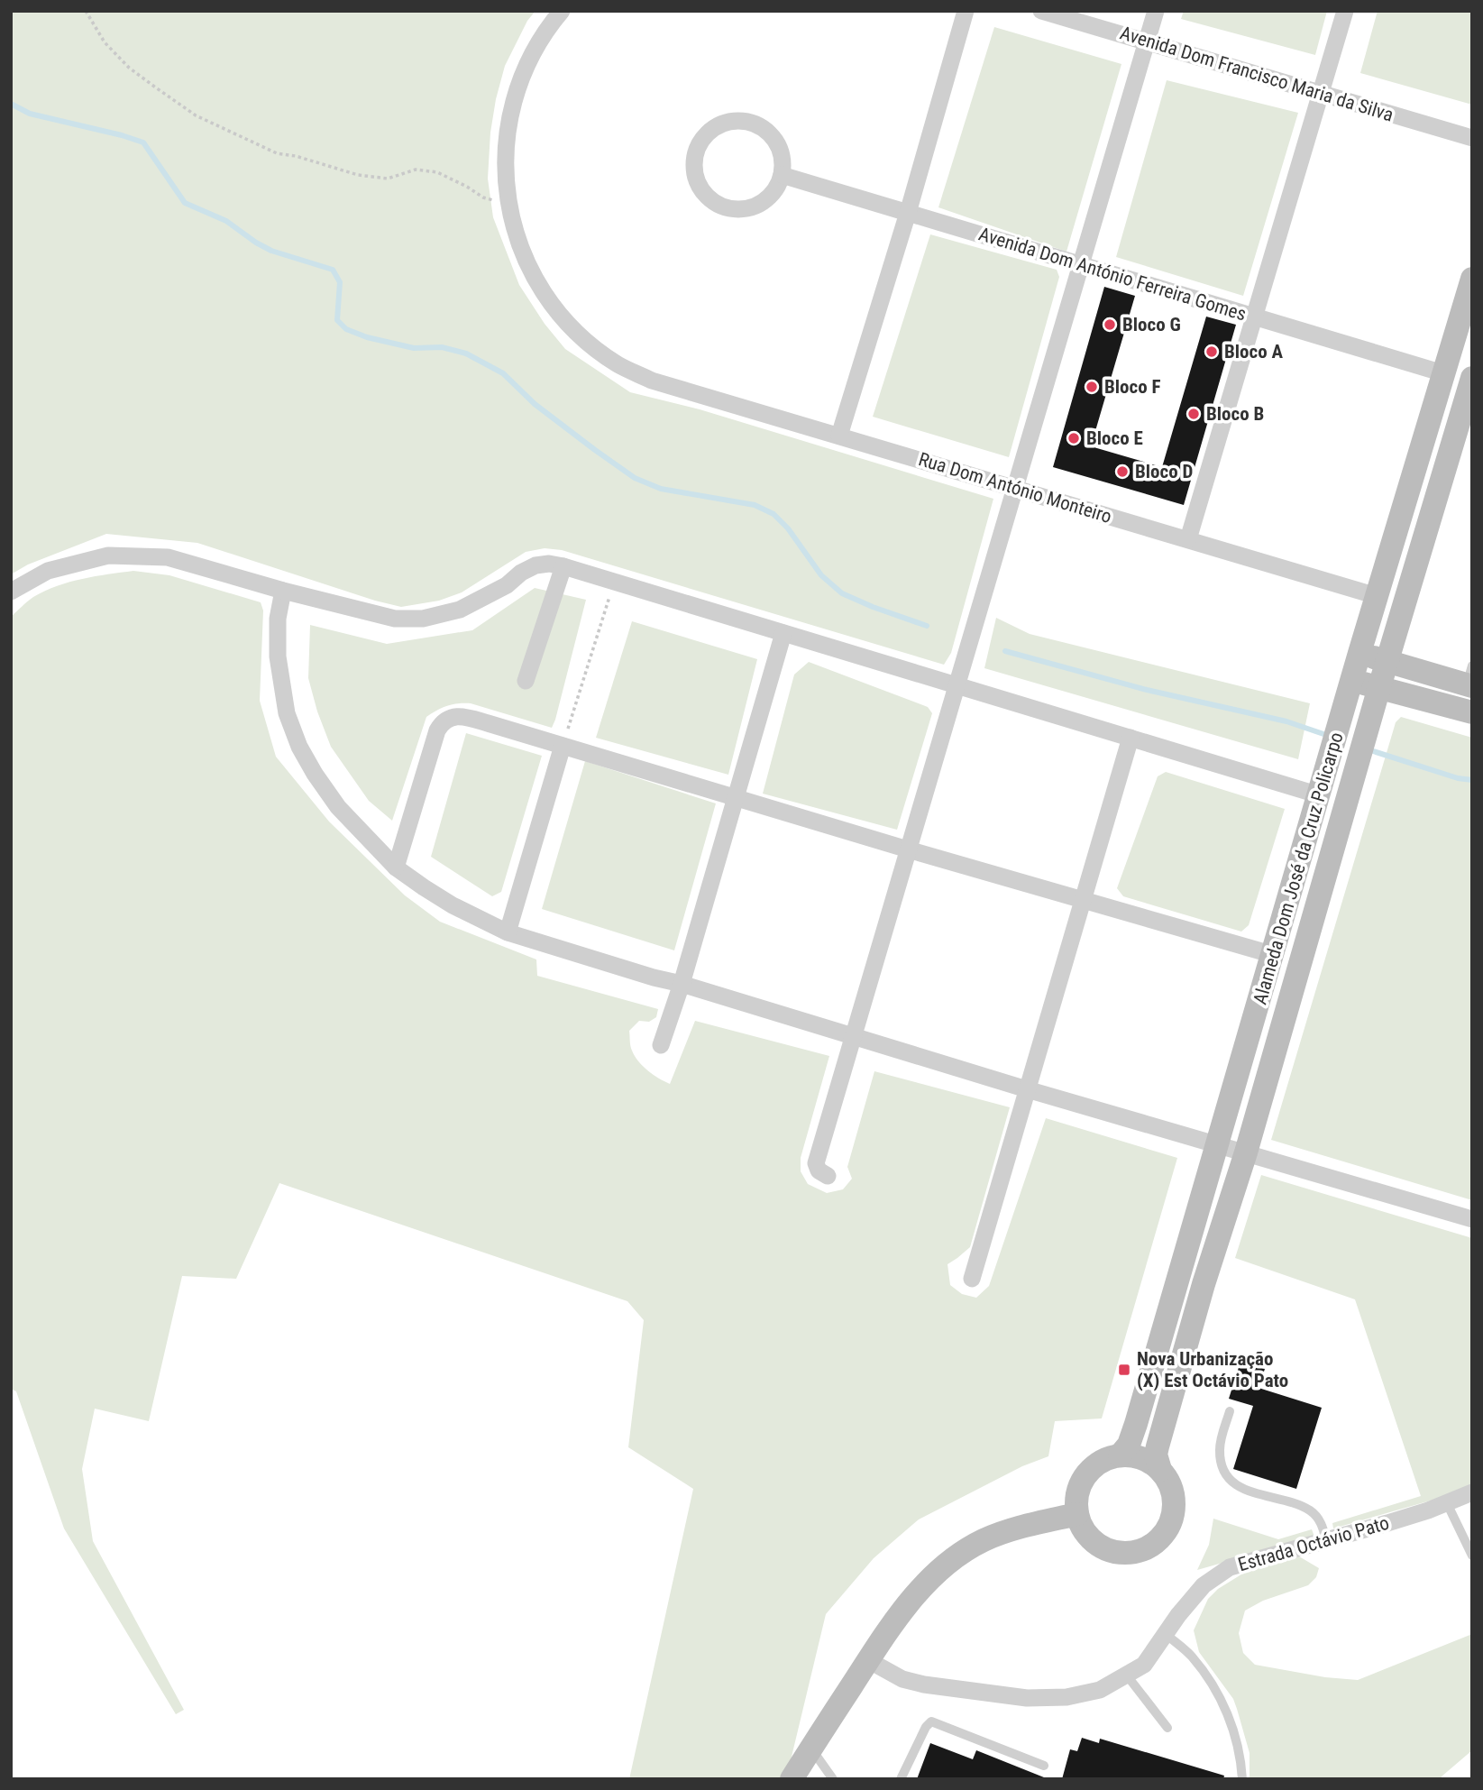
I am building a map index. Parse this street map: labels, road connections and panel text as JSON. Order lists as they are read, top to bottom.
{
  "streets": {
    "street": [
      "Avenida Dom Francisco Maria da Silva",
      "Avenida Dom António Ferreira Gomes",
      "Rua Dom António Monteiro",
      "Alameda Dom José da Cruz Policarpo",
      "Estrada Octávio Pato"
    ]
  },
  "crossings": [
    ["Avenida Dom António Ferreira Gomes", "Alameda Dom José da Cruz Policarpo"],
    ["Rua Dom António Monteiro", "Alameda Dom José da Cruz Policarpo"]
  ],
  "places": {
    "other": [
      "Bloco G",
      "Bloco A",
      "Bloco F",
      "Bloco B",
      "Bloco E",
      "Bloco D"
    ],
    "transit": ["Nova Urbanização (X) Est Octávio Pato"]
  }
}
